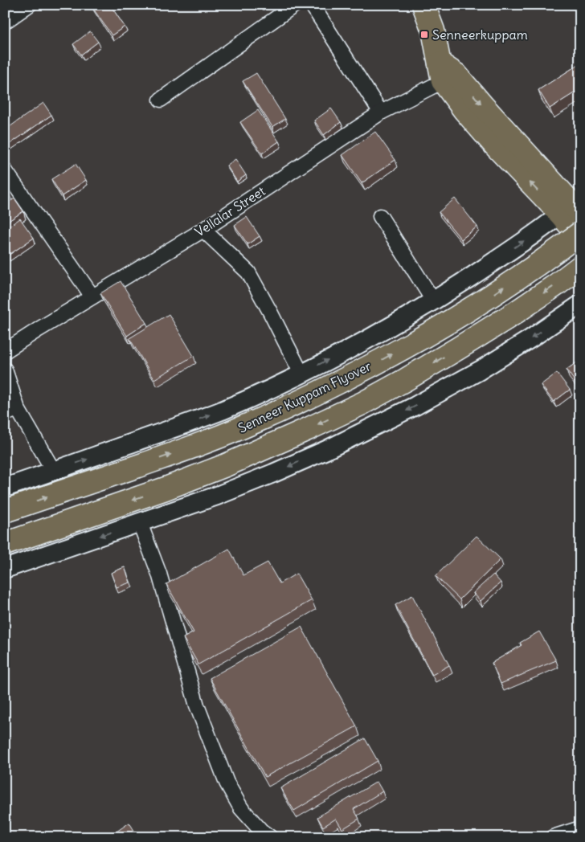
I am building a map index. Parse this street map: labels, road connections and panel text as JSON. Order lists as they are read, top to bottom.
{
  "streets": {
    "main road": ["Senneer Kuppam Flyover"],
    "street": ["Vellalar Street"]
  },
  "places": {
    "transit": ["Senneerkuppam"]
  }
}
